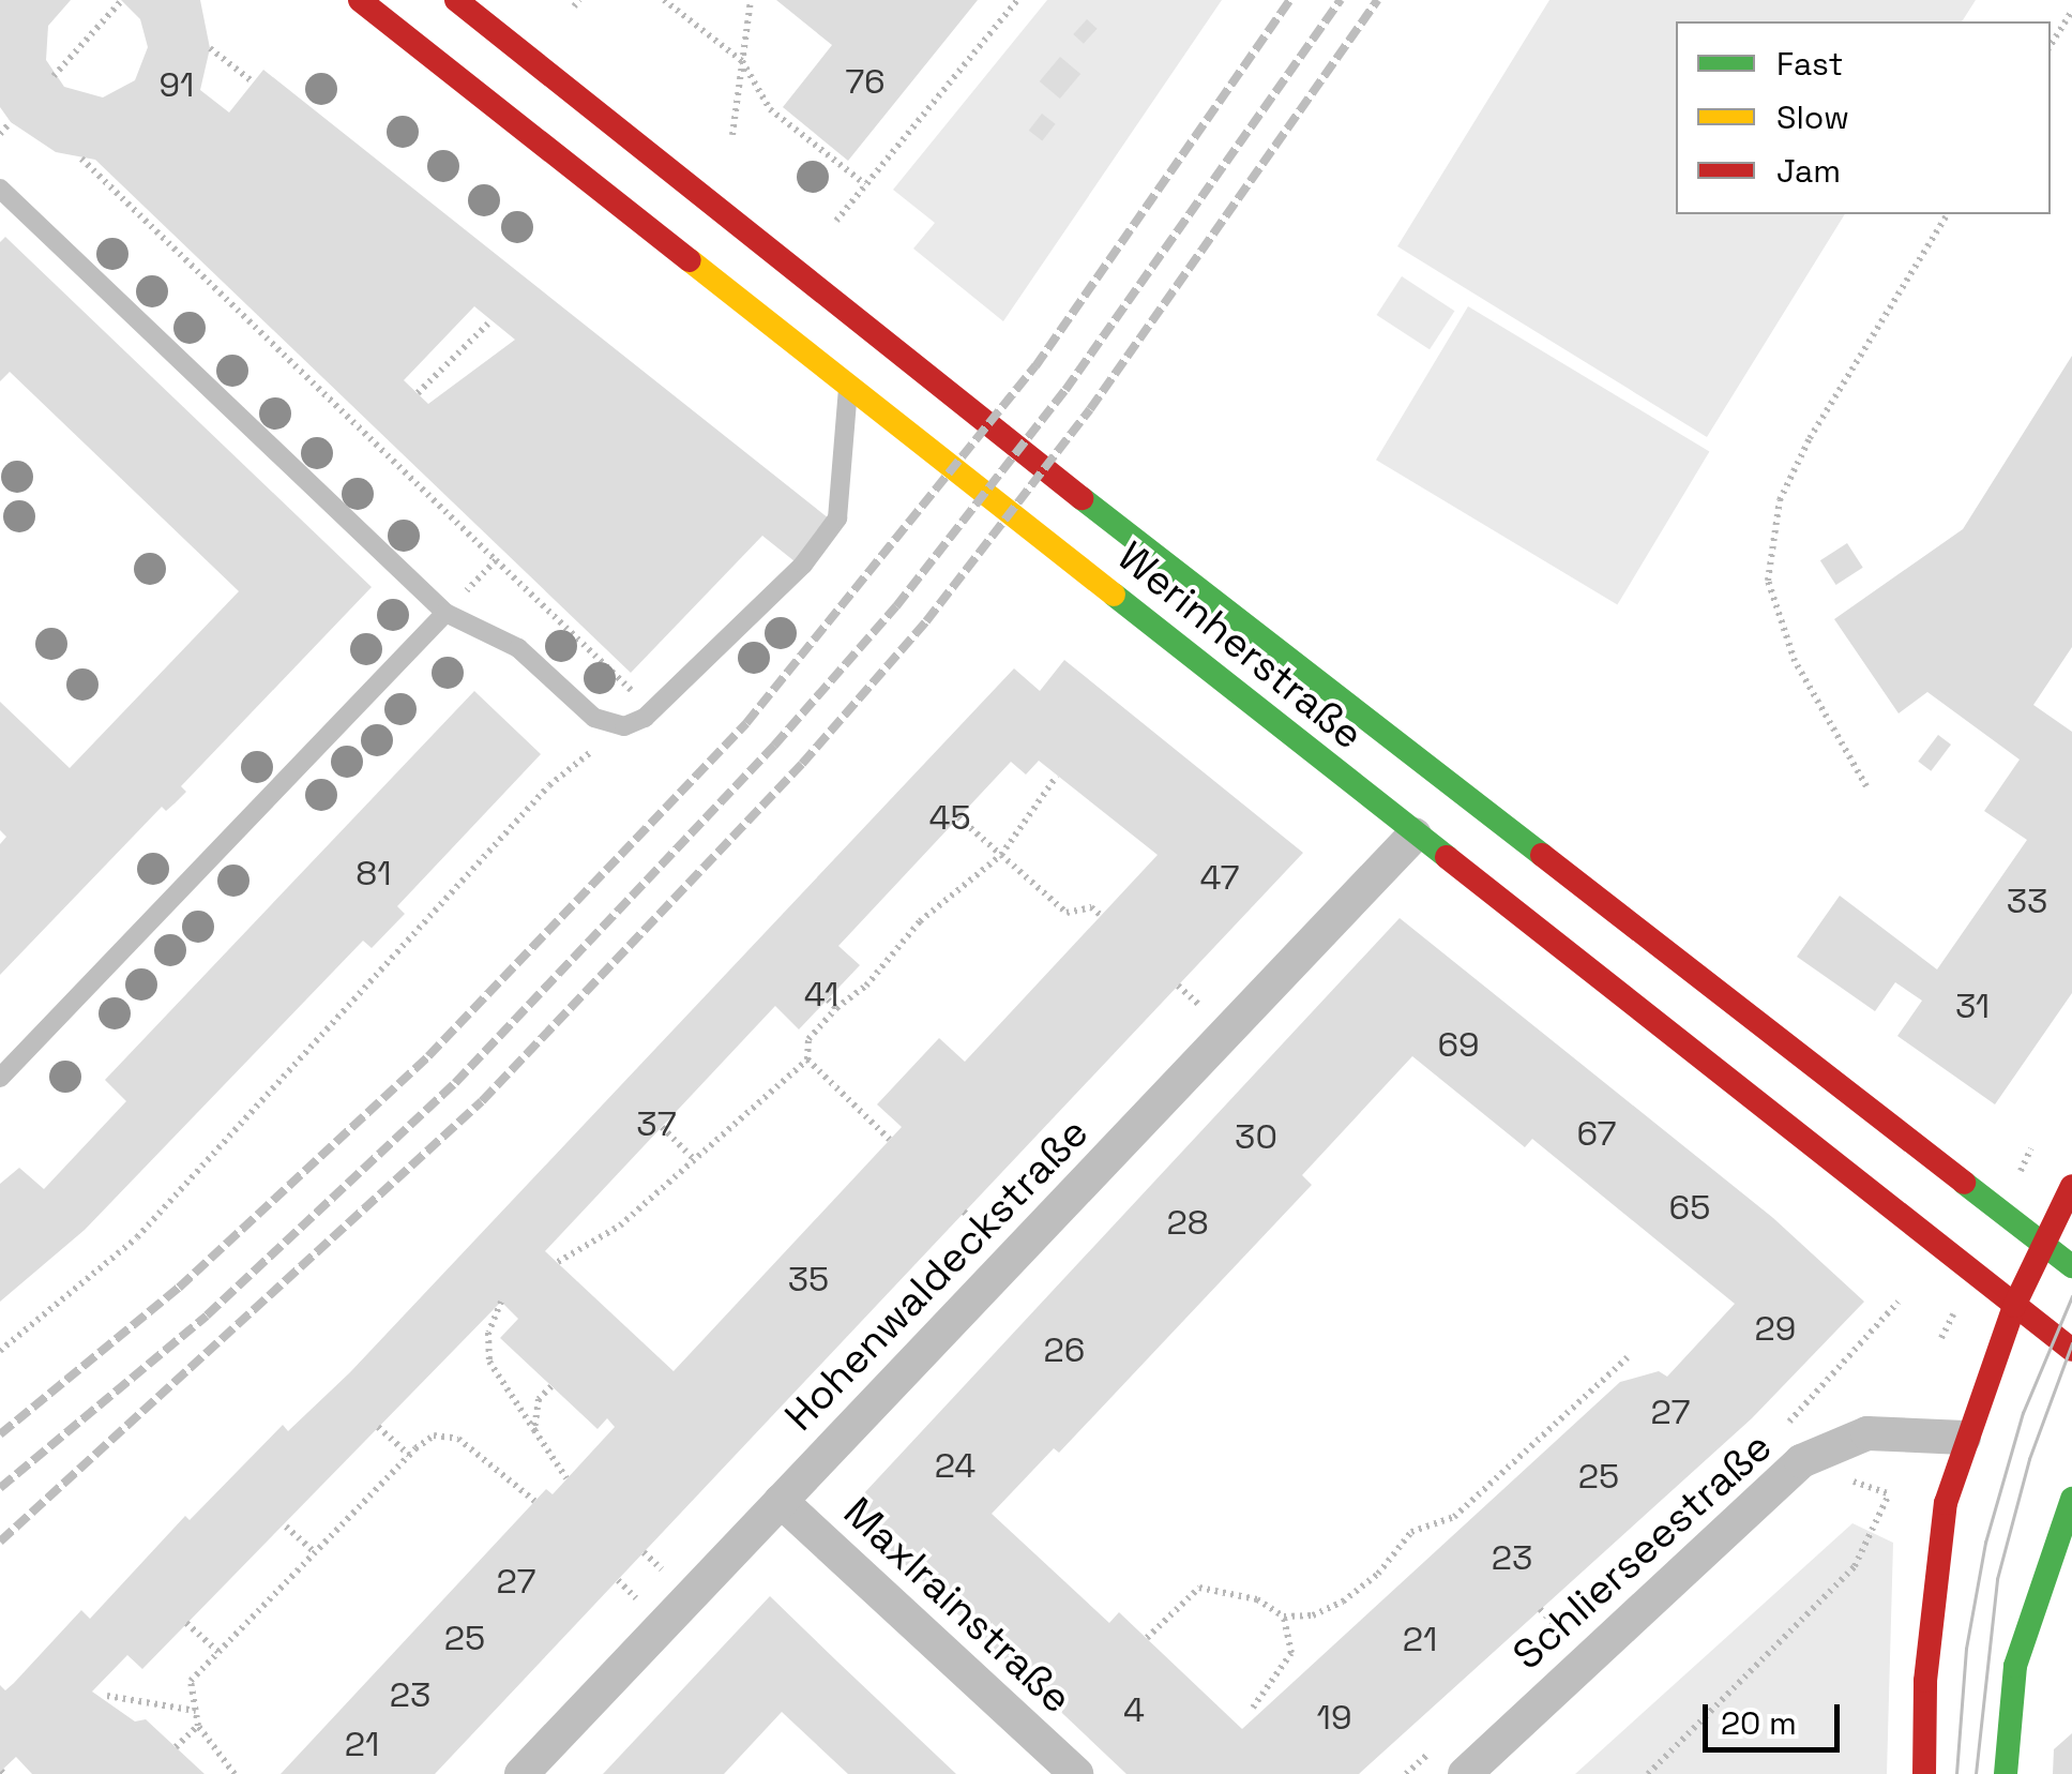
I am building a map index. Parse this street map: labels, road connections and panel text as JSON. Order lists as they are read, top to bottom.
{
  "streets": {
    "main road": ["Werinherstraße"],
    "street": ["Hohenwaldeckstraße", "Schlierseestraße", "Maxlrainstraße"]
  },
  "crossings": [
    ["Werinherstraße", "Hohenwaldeckstraße"],
    ["Hohenwaldeckstraße", "Maxlrainstraße"]
  ],
  "house_numbers": [
    "76",
    "91",
    "45",
    "81",
    "47",
    "33",
    "41",
    "31",
    "69",
    "37",
    "67",
    "30",
    "65",
    "28",
    "35",
    "29",
    "26",
    "27",
    "24",
    "25",
    "23",
    "27",
    "25",
    "21",
    "23",
    "4",
    "19",
    "21"
  ],
  "legend": ["Fast", "Slow", "Jam"],
  "scale_bar": "20 m"
}
